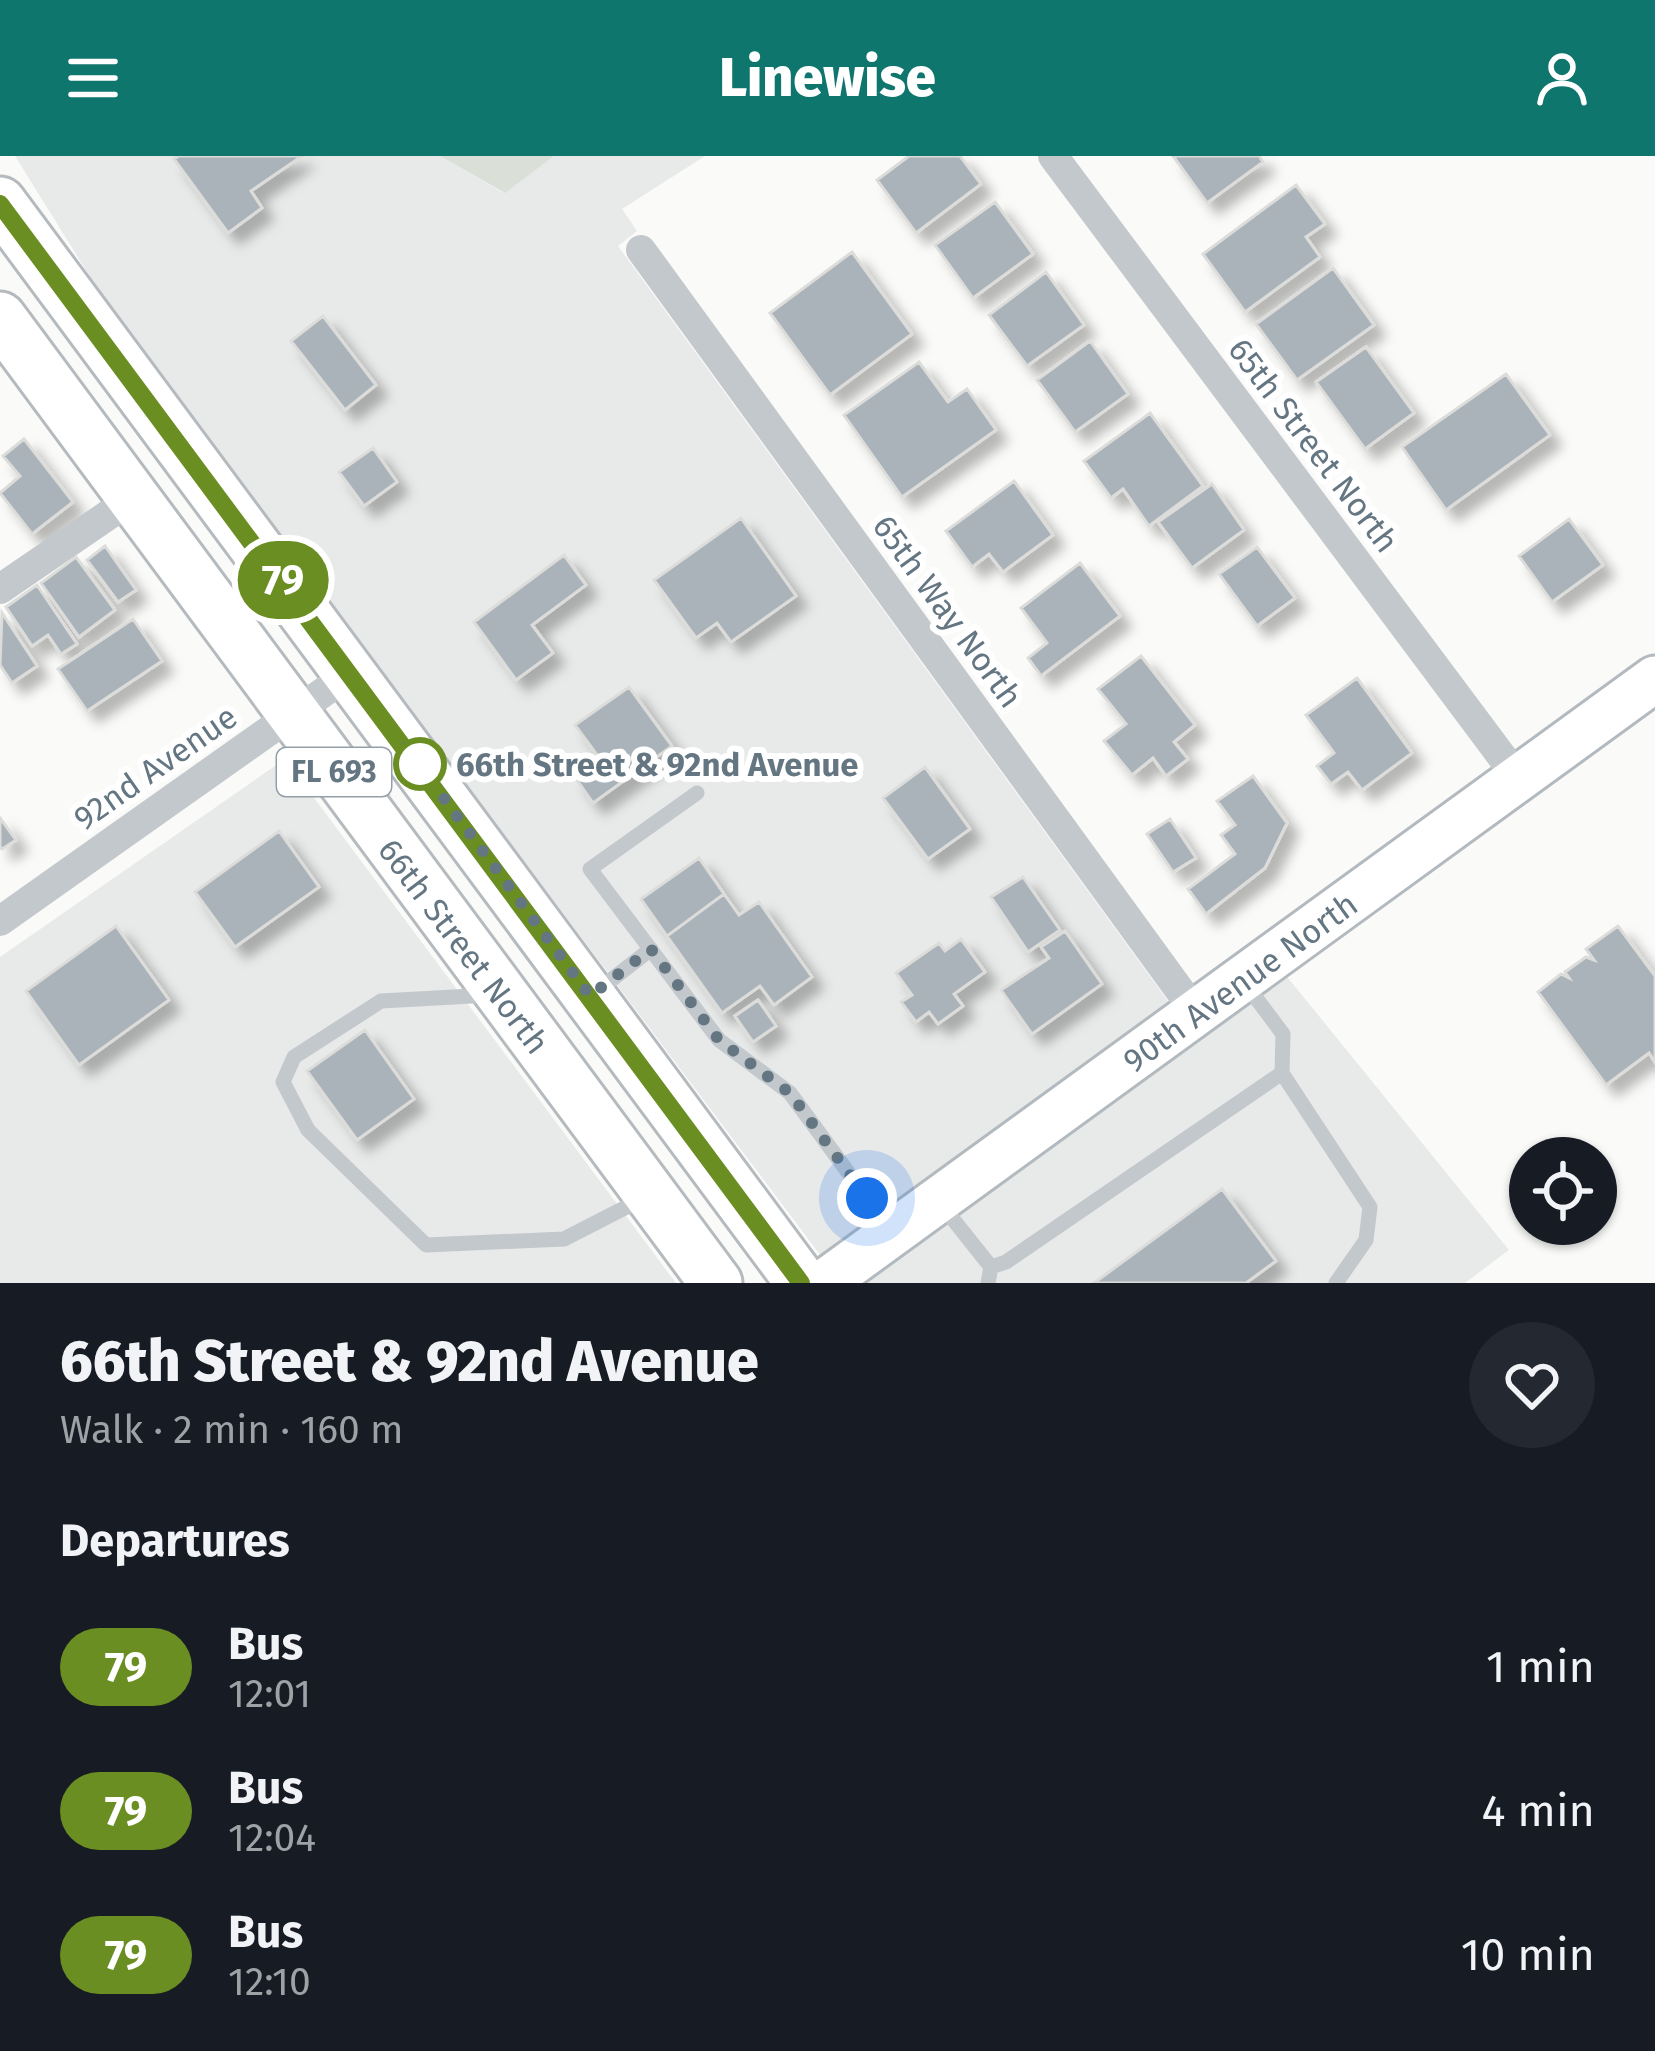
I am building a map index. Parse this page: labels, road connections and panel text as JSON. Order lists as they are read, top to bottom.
{
  "streets": {
    "main road": ["FL 693", "66th Street North"],
    "street": [
      "65th Street North",
      "65th Way North",
      "92nd Avenue",
      "90th Avenue North"
    ]
  },
  "crossings": [
    ["65th Street North", "90th Avenue North"],
    ["65th Way North", "90th Avenue North"],
    ["92nd Avenue", "FL 693"],
    ["92nd Avenue", "66th Street North"]
  ],
  "places": ["66th Street & 92nd Avenue"],
  "lines": ["bus line 79"],
  "page": {
    "header": "Linewise",
    "on_map": "79",
    "heading": [
      ["66th Street & 92nd Avenue", "Walk · 2 min · 160 m"],
      "Departures"
    ],
    "list": [
      {
        "mark": "79",
        "name": "Bus",
        "note": "12:01",
        "value": "1 min"
      },
      {
        "mark": "79",
        "name": "Bus",
        "note": "12:04",
        "value": "4 min"
      },
      {
        "mark": "79",
        "name": "Bus",
        "note": "12:10",
        "value": "10 min"
      }
    ]
  }
}
